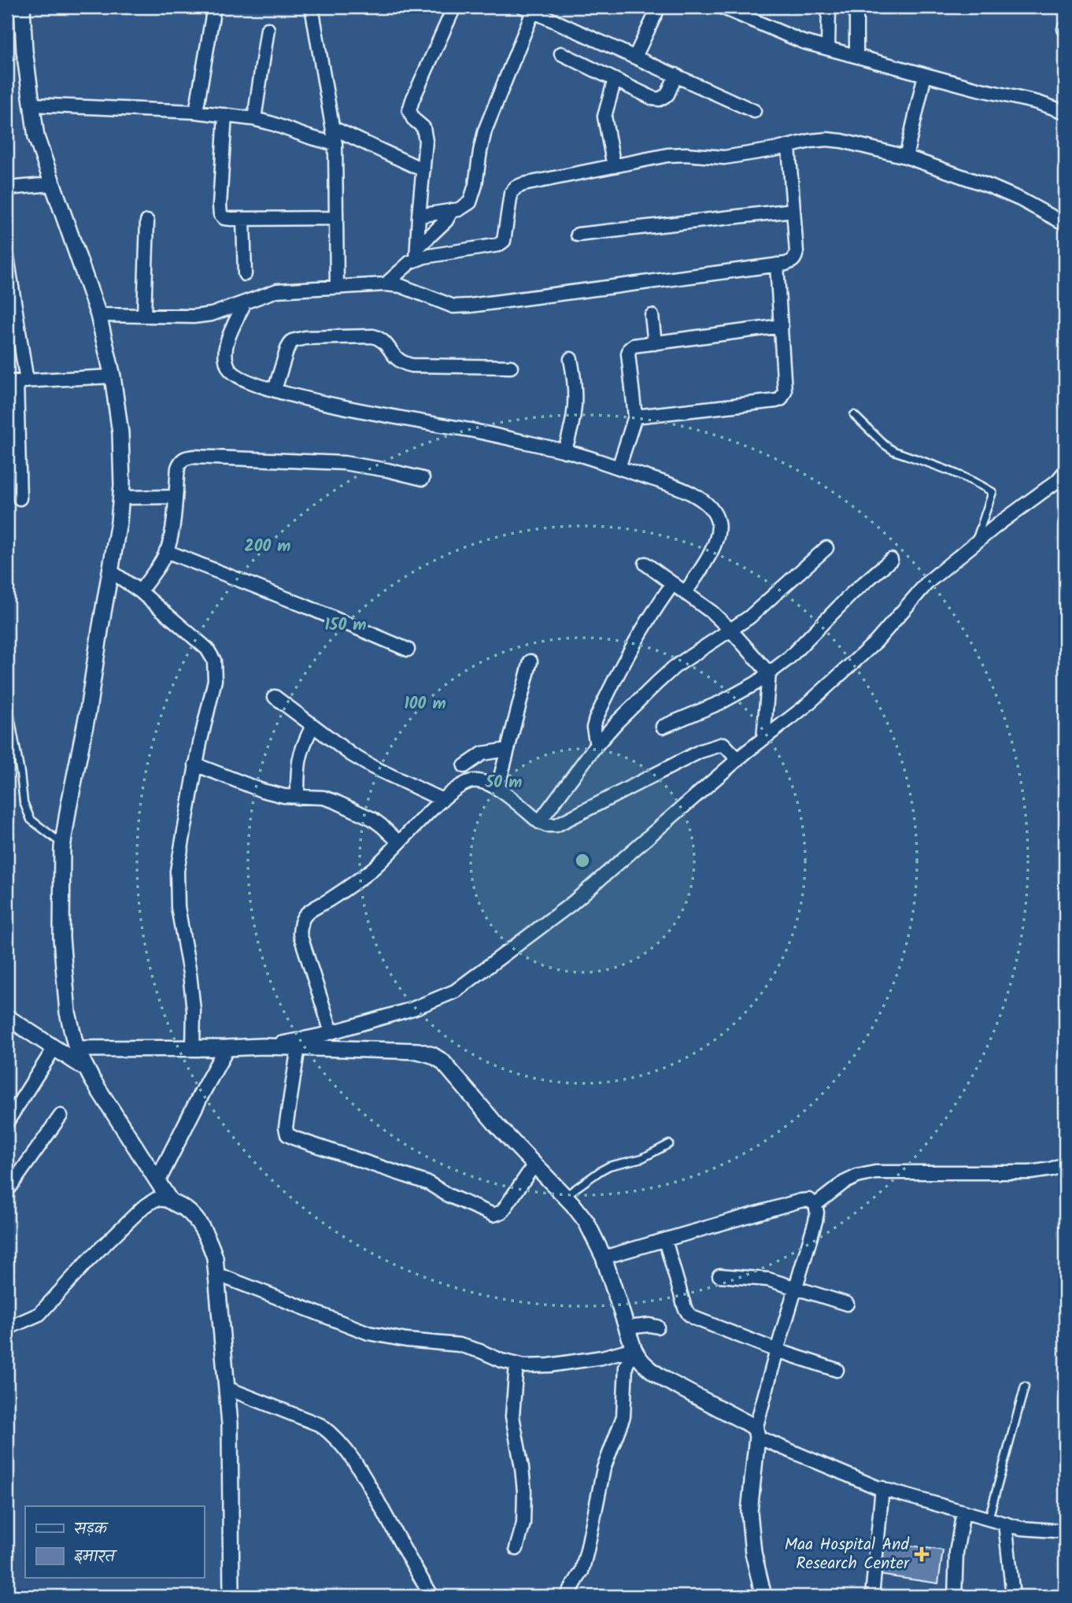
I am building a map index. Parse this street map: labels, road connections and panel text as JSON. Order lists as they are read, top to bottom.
{
  "places": {
    "health": ["Maa Hospital And Research Center"]
  },
  "legend": ["सड़क", "इमारत"],
  "rings": [
    "200 m",
    "150 m",
    "100 m",
    "50 m"
  ]
}
